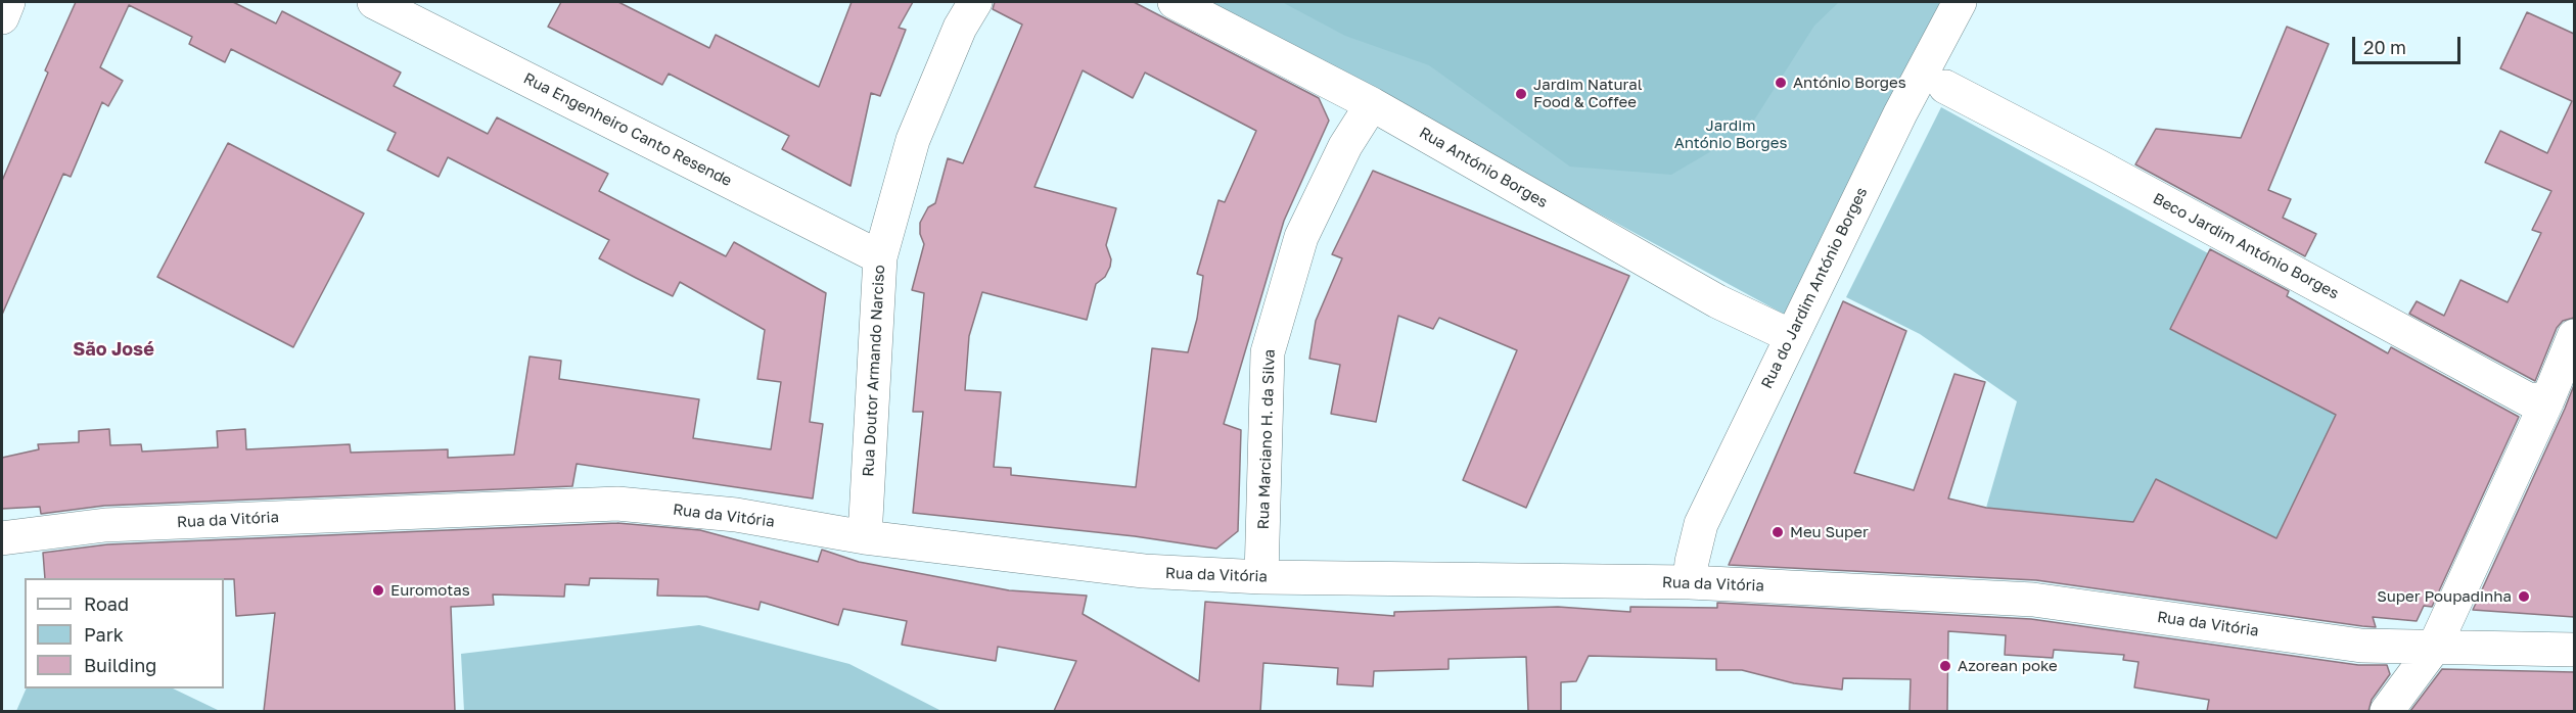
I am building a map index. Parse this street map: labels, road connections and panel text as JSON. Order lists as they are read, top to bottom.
{
  "streets": {
    "street": [
      "Rua Engenheiro Canto Resende",
      "Rua António Borges",
      "Beco Jardim António Borges",
      "Rua do Jardim António Borges",
      "Rua Doutor Armando Narciso",
      "Rua Marciano H. da Silva",
      "Rua da Vitória"
    ]
  },
  "crossings": [
    ["Rua Engenheiro Canto Resende", "Rua Doutor Armando Narciso"],
    ["Rua António Borges", "Rua do Jardim António Borges"],
    ["Rua António Borges", "Rua Marciano H. da Silva"],
    ["Rua do Jardim António Borges", "Rua da Vitória"],
    ["Rua Doutor Armando Narciso", "Rua da Vitória"],
    ["Rua Marciano H. da Silva", "Rua da Vitória"]
  ],
  "districts": ["São José"],
  "parks": ["Jardim António Borges"],
  "places": [
    "António Borges",
    "Jardim Natural Food & Coffee",
    "Meu Super",
    "Euromotas",
    "Super Poupadinha",
    "Azorean poke"
  ],
  "legend": ["Road", "Park", "Building"],
  "scale_bar": "20 m"
}
